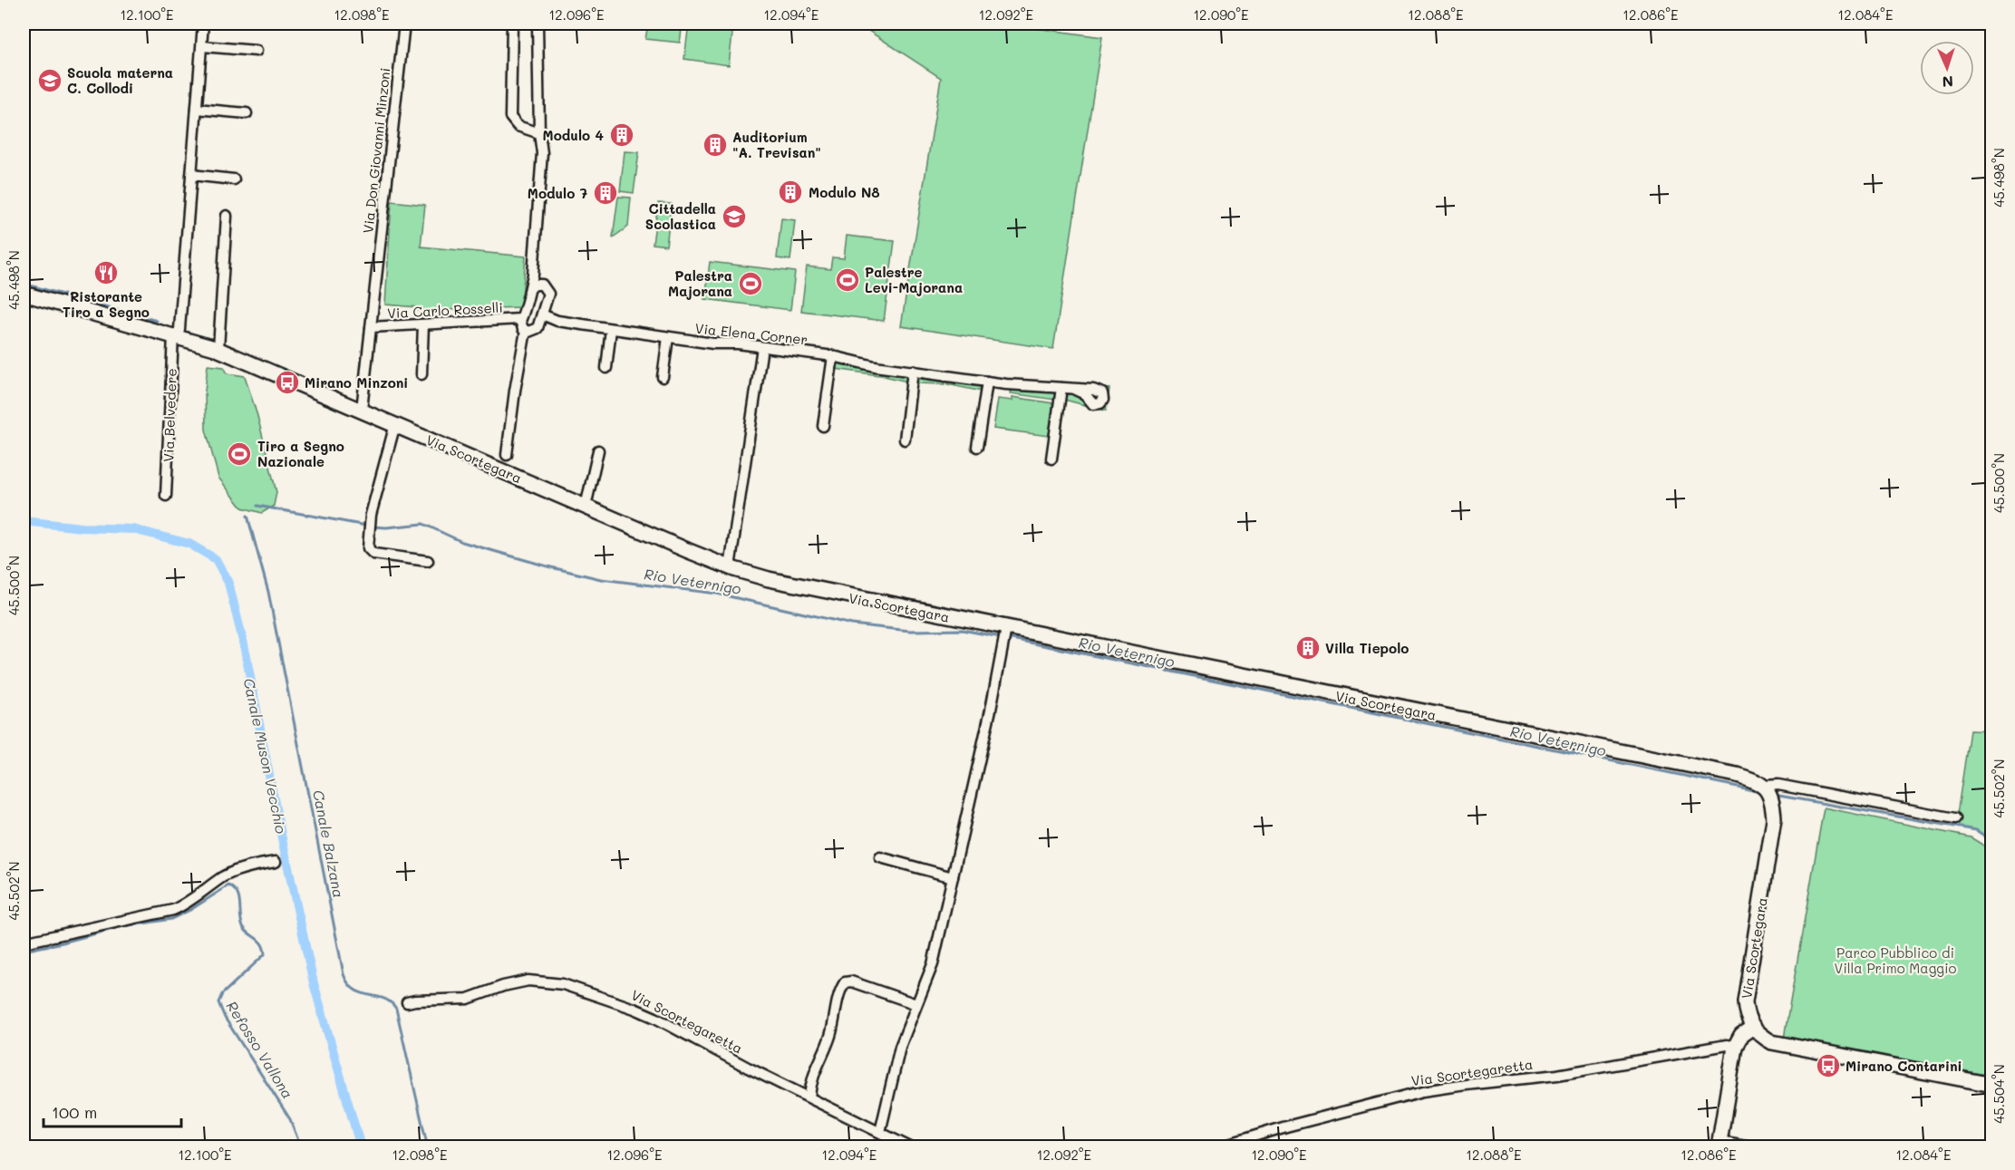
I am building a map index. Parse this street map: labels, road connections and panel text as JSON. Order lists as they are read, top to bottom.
{
  "streets": {
    "street": [
      "Via Don Giovanni Minzoni",
      "Via Carlo Rosselli",
      "Via Elena Corner",
      "Via Belvedere",
      "Via Scortegara",
      "Via Scortegaretta"
    ]
  },
  "crossings": [
    ["Via Don Giovanni Minzoni", "Via Carlo Rosselli"],
    ["Via Don Giovanni Minzoni", "Via Scortegara"],
    ["Via Belvedere", "Via Scortegara"]
  ],
  "water": [
    "Rio Veternigo",
    "Canale Muson Vecchio",
    "Canale Balzana",
    "Refosso Vallona"
  ],
  "parks": ["Parco Pubblico di Villa Primo Maggio"],
  "places": {
    "school or university": ["Scuola materna C. Collodi", "Cittadella Scolastica"],
    "building": [
      "Modulo 4",
      "Auditorium \"A. Trevisan\"",
      "Modulo N8",
      "Modulo 7",
      "Villa Tiepolo"
    ],
    "restaurant": ["Ristorante Tiro a Segno"],
    "sports": ["Palestre Levi-Majorana", "Palestra Majorana", "Tiro a Segno Nazionale"],
    "bus stop": ["Mirano Minzoni", "Mirano Contarini"]
  },
  "scale_bar": "100 m",
  "north": "bottom",
  "coordinates": [
    "12.100°E",
    "12.098°E",
    "12.096°E",
    "12.094°E",
    "12.092°E",
    "12.090°E",
    "12.088°E",
    "12.086°E",
    "12.084°E",
    "45.498°N",
    "45.500°N",
    "45.502°N",
    "45.504°N"
  ]
}
